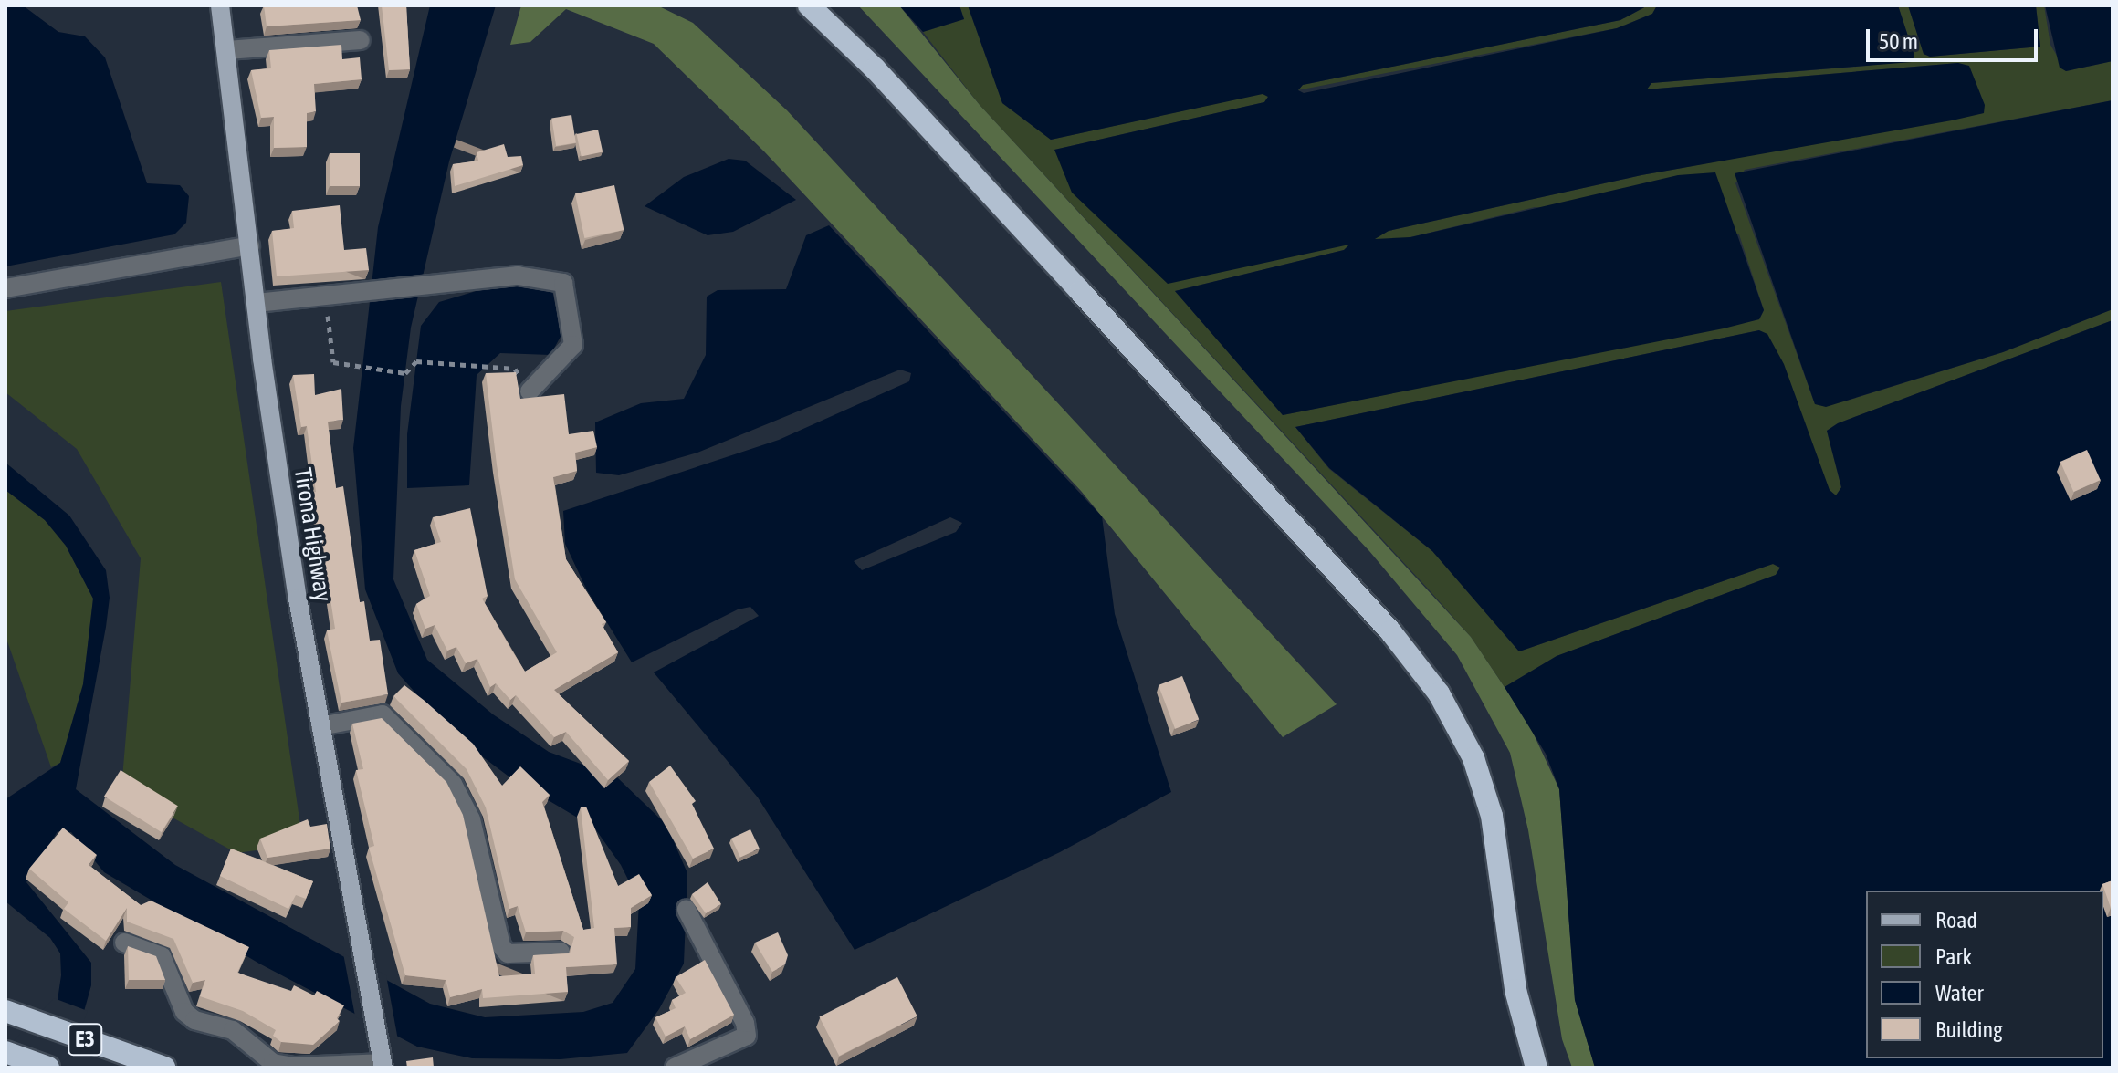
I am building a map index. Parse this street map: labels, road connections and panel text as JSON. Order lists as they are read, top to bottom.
{
  "streets": {
    "highway": ["E3"],
    "main road": ["Tirona Highway"]
  },
  "legend": [
    "Road",
    "Park",
    "Water",
    "Building"
  ],
  "scale_bar": "50 m"
}
